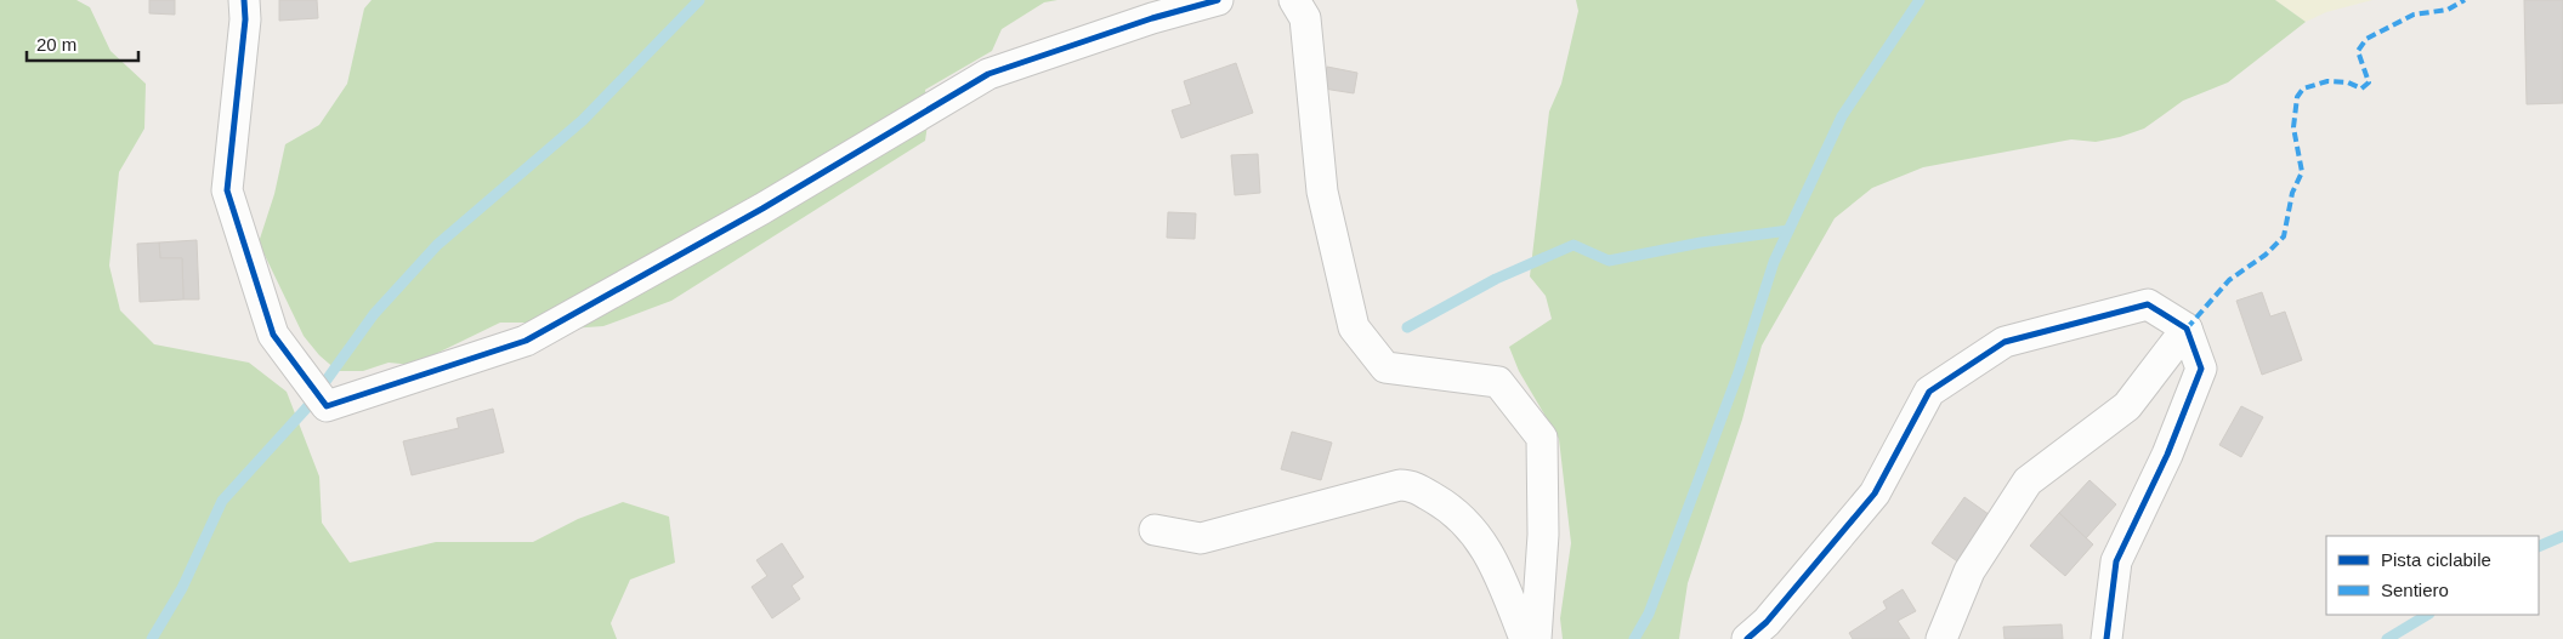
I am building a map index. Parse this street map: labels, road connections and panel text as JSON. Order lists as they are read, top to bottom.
{
  "legend": ["Pista ciclabile", "Sentiero"],
  "scale_bar": "20 m"
}
